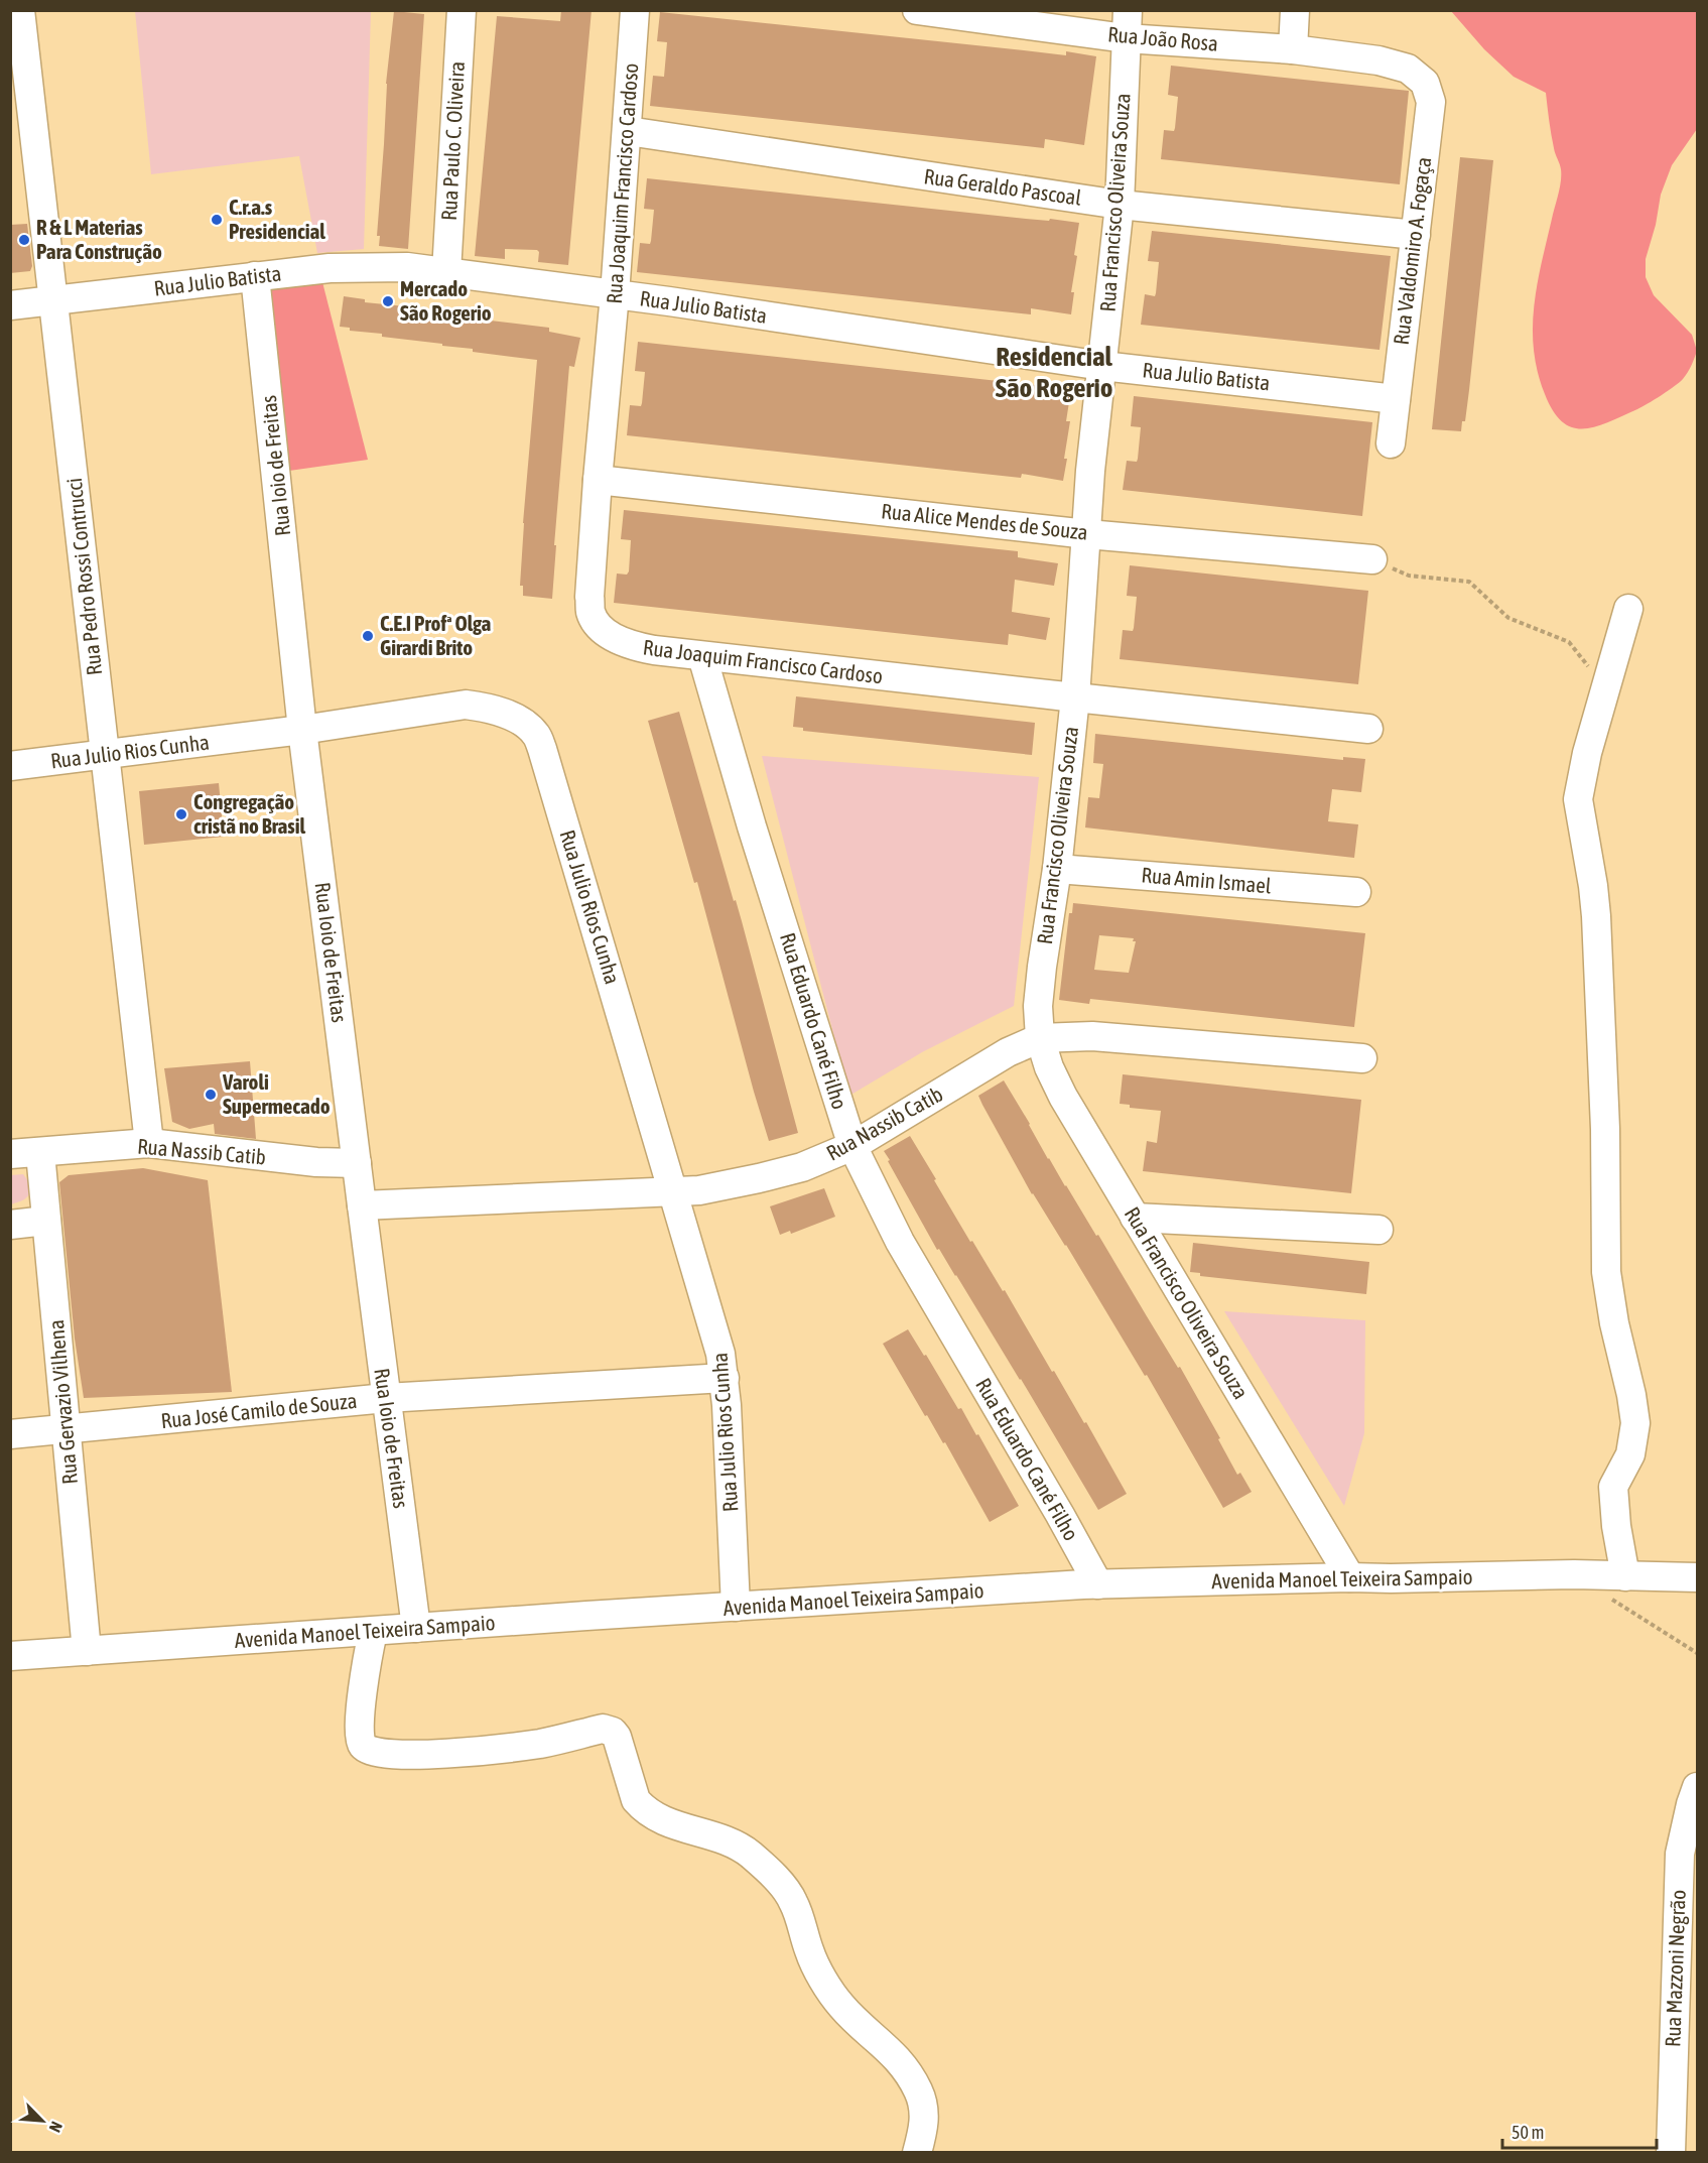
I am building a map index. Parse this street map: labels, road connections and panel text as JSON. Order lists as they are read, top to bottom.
{
  "streets": {
    "street": [
      "Rua João Rosa",
      "Rua Paulo C. Oliveira",
      "Rua Joaquim Francisco Cardoso",
      "Rua Geraldo Pascoal",
      "Rua Francisco Oliveira Souza",
      "Rua Valdomiro A. Fogaça",
      "Rua Julio Batista",
      "Rua Ioio de Freitas",
      "Rua Alice Mendes de Souza",
      "Rua Pedro Rossi Contrucci",
      "Rua Julio Rios Cunha",
      "Rua Amin Ismael",
      "Rua Eduardo Cané Filho",
      "Rua Nassib Catib",
      "Rua Gervazio Vilhena",
      "Rua José Camilo de Souza",
      "Avenida Manoel Teixeira Sampaio",
      "Rua Mazzoni Negrão"
    ]
  },
  "crossings": [
    ["Rua João Rosa", "Rua Francisco Oliveira Souza"],
    ["Rua João Rosa", "Rua Valdomiro A. Fogaça"],
    ["Rua Paulo C. Oliveira", "Rua Julio Batista"],
    ["Rua Joaquim Francisco Cardoso", "Rua Geraldo Pascoal"],
    ["Rua Joaquim Francisco Cardoso", "Rua Francisco Oliveira Souza"],
    ["Rua Joaquim Francisco Cardoso", "Rua Julio Batista"],
    ["Rua Joaquim Francisco Cardoso", "Rua Alice Mendes de Souza"],
    ["Rua Joaquim Francisco Cardoso", "Rua Eduardo Cané Filho"],
    ["Rua Geraldo Pascoal", "Rua Francisco Oliveira Souza"],
    ["Rua Geraldo Pascoal", "Rua Valdomiro A. Fogaça"],
    ["Rua Francisco Oliveira Souza", "Rua Julio Batista"],
    ["Rua Francisco Oliveira Souza", "Rua Alice Mendes de Souza"],
    ["Rua Francisco Oliveira Souza", "Rua Amin Ismael"],
    ["Rua Francisco Oliveira Souza", "Rua Nassib Catib"],
    ["Rua Francisco Oliveira Souza", "Avenida Manoel Teixeira Sampaio"],
    ["Rua Valdomiro A. Fogaça", "Rua Julio Batista"],
    ["Rua Julio Batista", "Rua Ioio de Freitas"],
    ["Rua Julio Batista", "Rua Pedro Rossi Contrucci"],
    ["Rua Ioio de Freitas", "Rua Julio Rios Cunha"],
    ["Rua Ioio de Freitas", "Rua Nassib Catib"],
    ["Rua Ioio de Freitas", "Rua José Camilo de Souza"],
    ["Rua Ioio de Freitas", "Avenida Manoel Teixeira Sampaio"],
    ["Rua Pedro Rossi Contrucci", "Rua Julio Rios Cunha"],
    ["Rua Pedro Rossi Contrucci", "Rua Nassib Catib"],
    ["Rua Julio Rios Cunha", "Rua Nassib Catib"],
    ["Rua Julio Rios Cunha", "Rua José Camilo de Souza"],
    ["Rua Julio Rios Cunha", "Avenida Manoel Teixeira Sampaio"],
    ["Rua Eduardo Cané Filho", "Rua Nassib Catib"],
    ["Rua Eduardo Cané Filho", "Avenida Manoel Teixeira Sampaio"],
    ["Rua Nassib Catib", "Rua Gervazio Vilhena"],
    ["Rua Gervazio Vilhena", "Rua José Camilo de Souza"],
    ["Rua Gervazio Vilhena", "Avenida Manoel Teixeira Sampaio"]
  ],
  "districts": ["Residencial São Rogerio"],
  "places": [
    "C.r.a.s Presidencial",
    "R & L Materias Para Construção",
    "Mercado São Rogerio",
    "C.E.I Profª Olga Girardi Brito",
    "Congregação cristã no Brasil",
    "Varoli Supermecado"
  ],
  "scale_bar": "50 m",
  "north": "bottom right"
}
